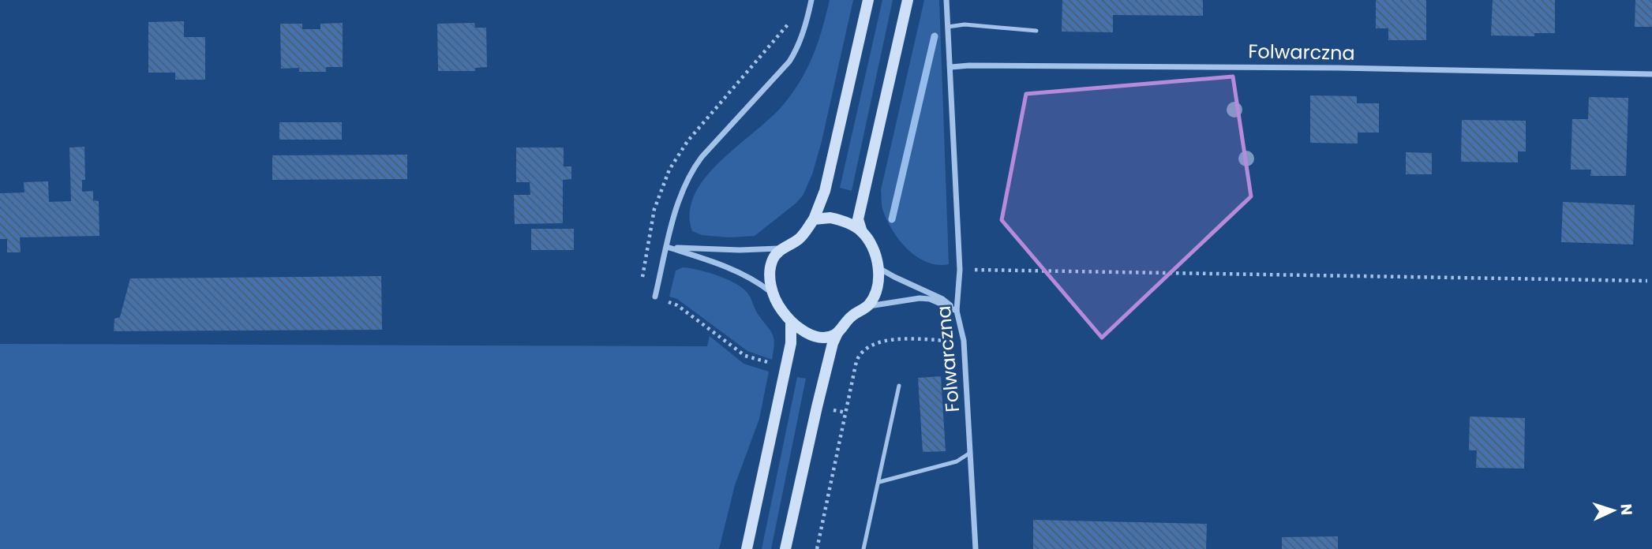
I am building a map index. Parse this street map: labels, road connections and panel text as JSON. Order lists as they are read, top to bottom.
{
  "streets": {
    "street": ["Folwarczna"]
  },
  "north": "right"
}
